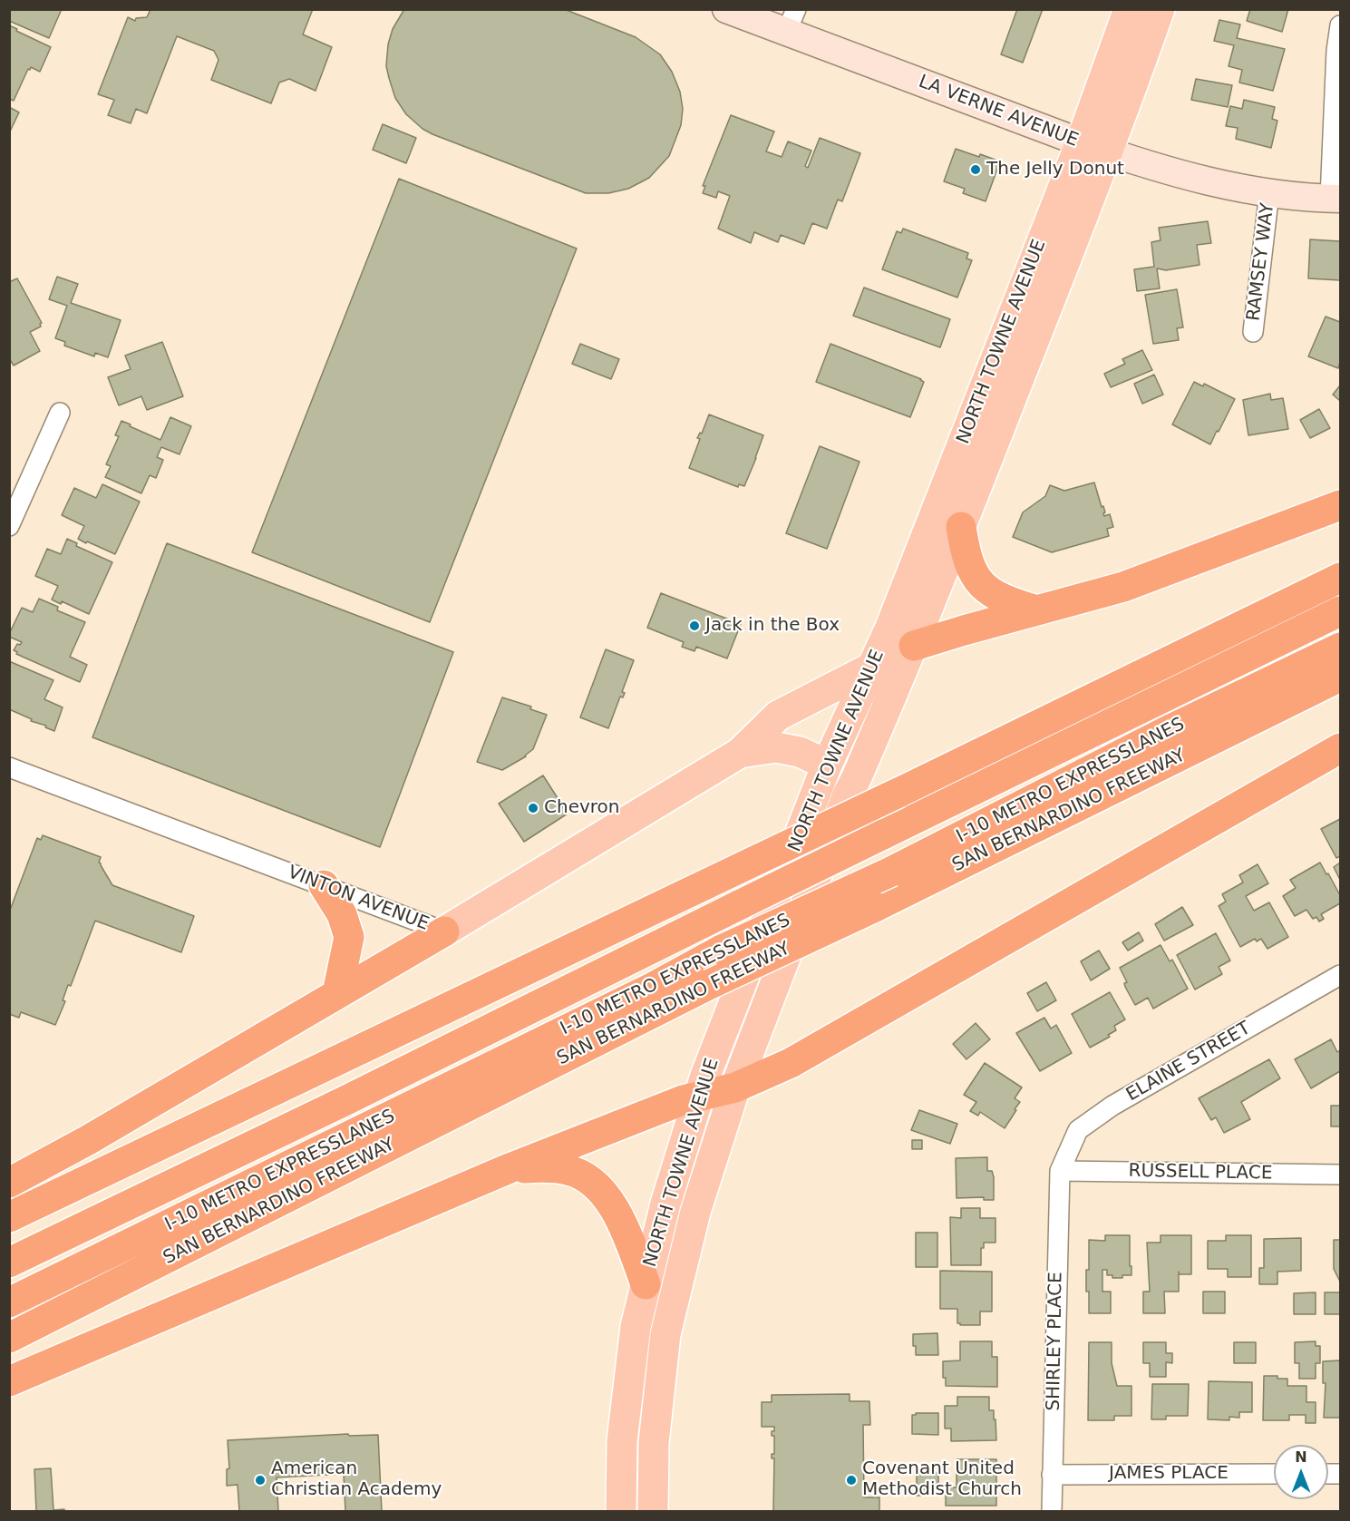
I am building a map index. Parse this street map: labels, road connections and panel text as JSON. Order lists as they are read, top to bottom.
{
  "streets": {
    "highway": ["I-10 METRO EXPRESSLANES", "SAN BERNARDINO FREEWAY"],
    "main road": ["LA VERNE AVENUE", "NORTH TOWNE AVENUE", "VINTON AVENUE"],
    "street": [
      "RAMSEY WAY",
      "ELAINE STREET",
      "RUSSELL PLACE",
      "SHIRLEY PLACE",
      "JAMES PLACE"
    ]
  },
  "crossings": [
    ["LA VERNE AVENUE", "RAMSEY WAY"],
    ["LA VERNE AVENUE", "NORTH TOWNE AVENUE"],
    ["NORTH TOWNE AVENUE", "VINTON AVENUE"],
    ["ELAINE STREET", "RUSSELL PLACE"],
    ["ELAINE STREET", "SHIRLEY PLACE"],
    ["RUSSELL PLACE", "SHIRLEY PLACE"],
    ["SHIRLEY PLACE", "JAMES PLACE"]
  ],
  "places": [
    "The Jelly Donut",
    "Jack in the Box",
    "Chevron",
    "American Christian Academy",
    "Covenant United Methodist Church"
  ],
  "north": "top"
}
